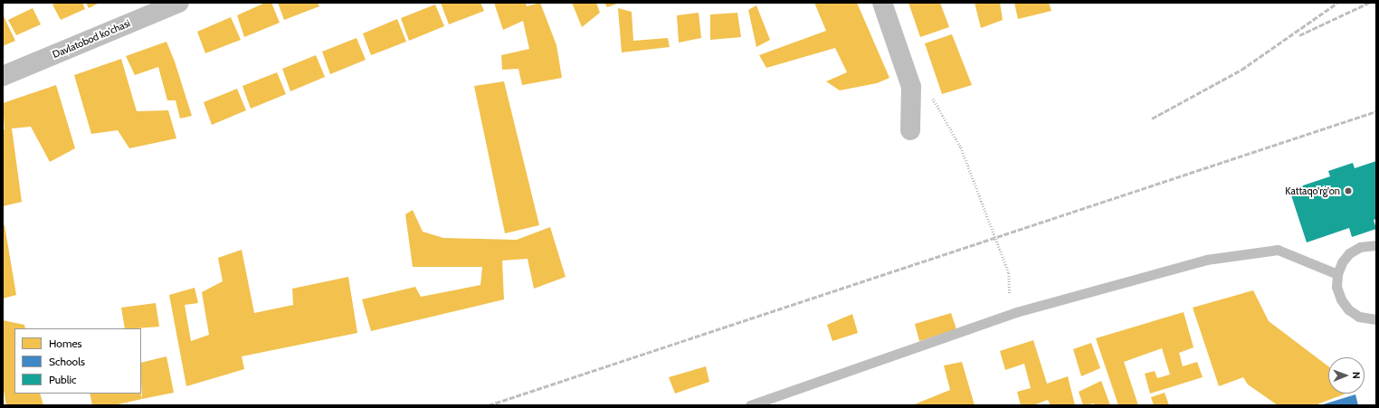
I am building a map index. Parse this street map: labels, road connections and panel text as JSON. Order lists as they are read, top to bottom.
{
  "streets": {
    "street": ["Davlatobod ko'chasi"]
  },
  "places": ["Kattaqo'rg'on"],
  "legend": ["Homes", "Schools", "Public"],
  "north": "right"
}
